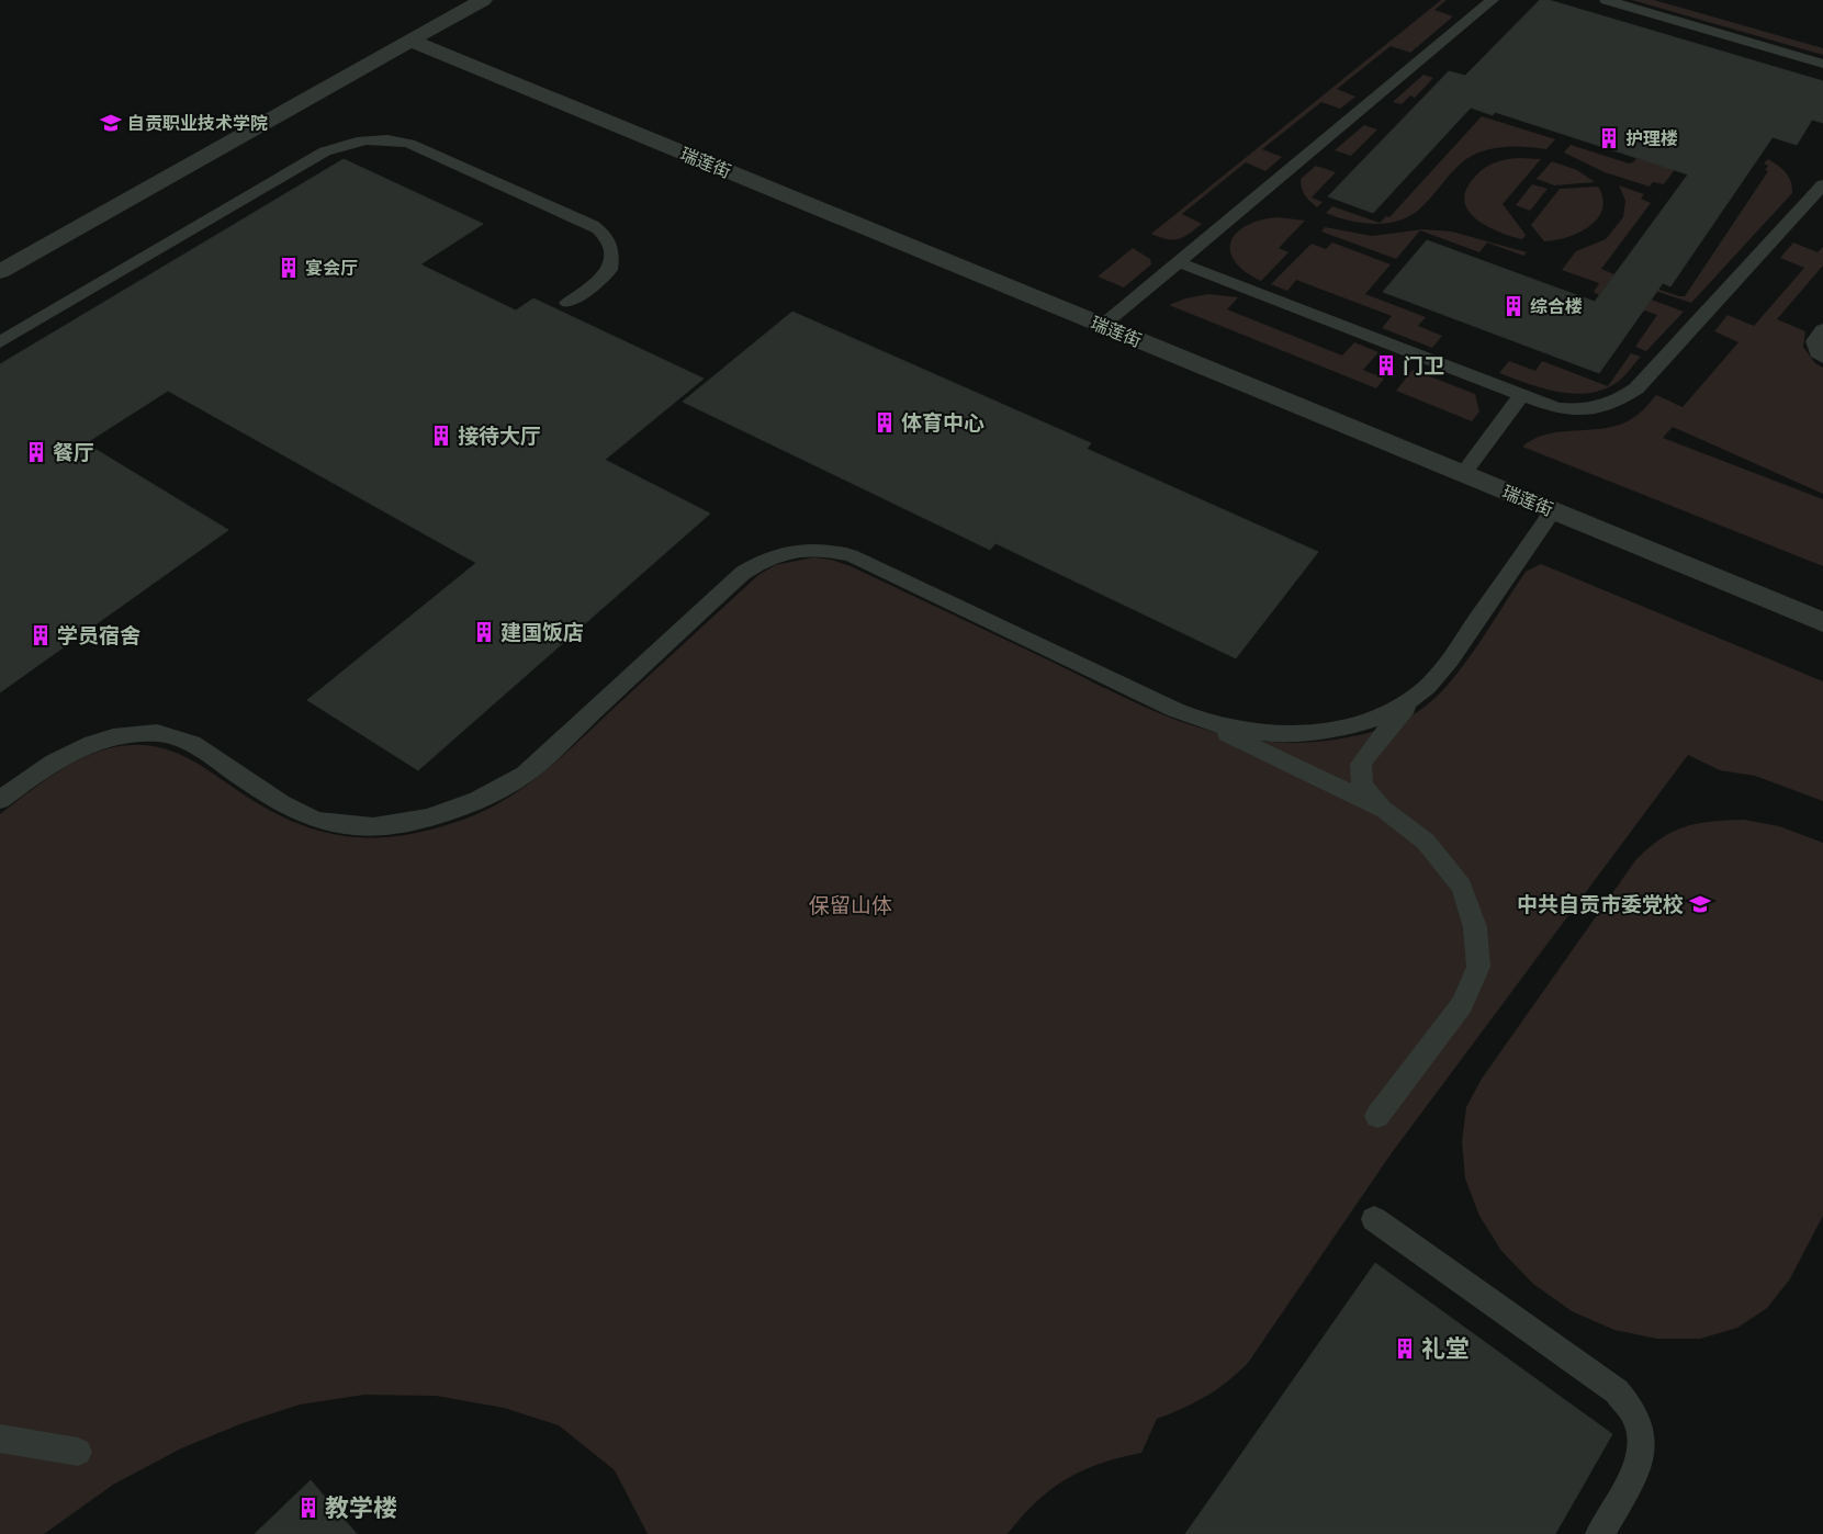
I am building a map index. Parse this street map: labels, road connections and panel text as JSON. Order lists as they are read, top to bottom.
{
  "streets": {
    "street": ["瑞莲街"]
  },
  "parks": ["保留山体"],
  "places": {
    "school or university": ["自贡职业技术学院", "中共自贡市委党校"],
    "building": [
      "护理楼",
      "宴会厅",
      "综合楼",
      "门卫",
      "体育中心",
      "接待大厅",
      "餐厅",
      "建国饭店",
      "学员宿舍",
      "礼堂",
      "教学楼"
    ]
  }
}
